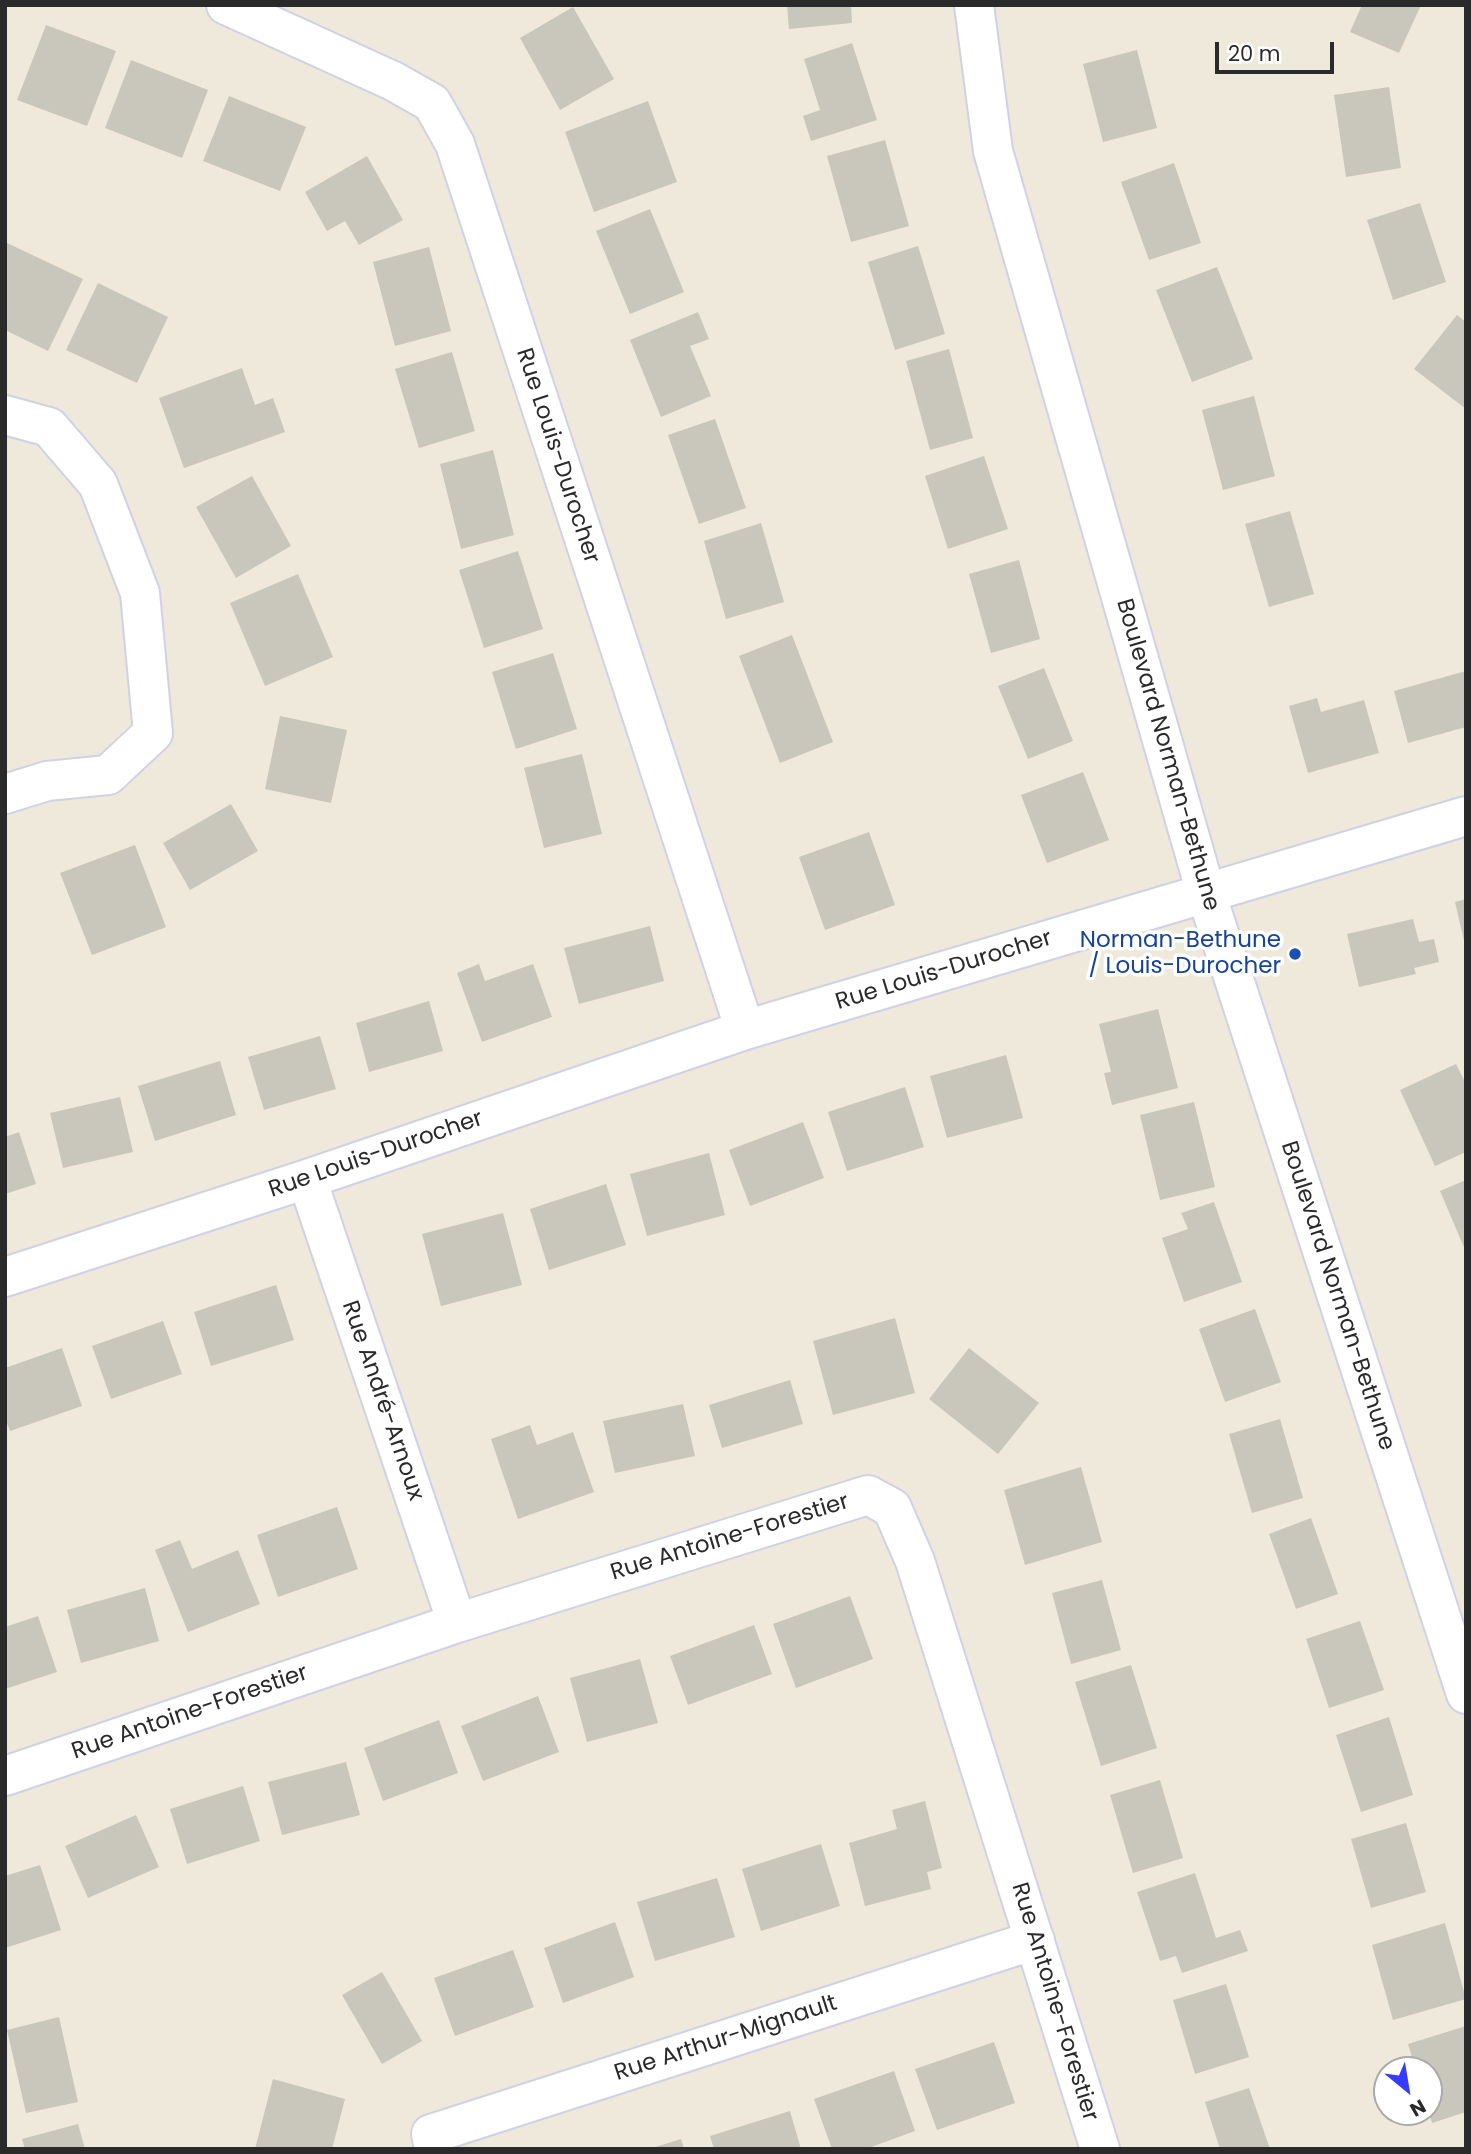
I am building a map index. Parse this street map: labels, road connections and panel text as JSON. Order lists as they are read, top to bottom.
{
  "streets": {
    "street": [
      "Rue Louis-Durocher",
      "Boulevard Norman-Bethune",
      "Rue André-Arnoux",
      "Rue Antoine-Forestier",
      "Rue Arthur-Mignault"
    ]
  },
  "crossings": [
    ["Rue Louis-Durocher", "Boulevard Norman-Bethune"],
    ["Rue Louis-Durocher", "Rue André-Arnoux"],
    ["Rue André-Arnoux", "Rue Antoine-Forestier"],
    ["Rue Antoine-Forestier", "Rue Arthur-Mignault"]
  ],
  "places": ["Norman-Bethune / Louis-Durocher"],
  "scale_bar": "20 m",
  "north": "bottom right"
}
